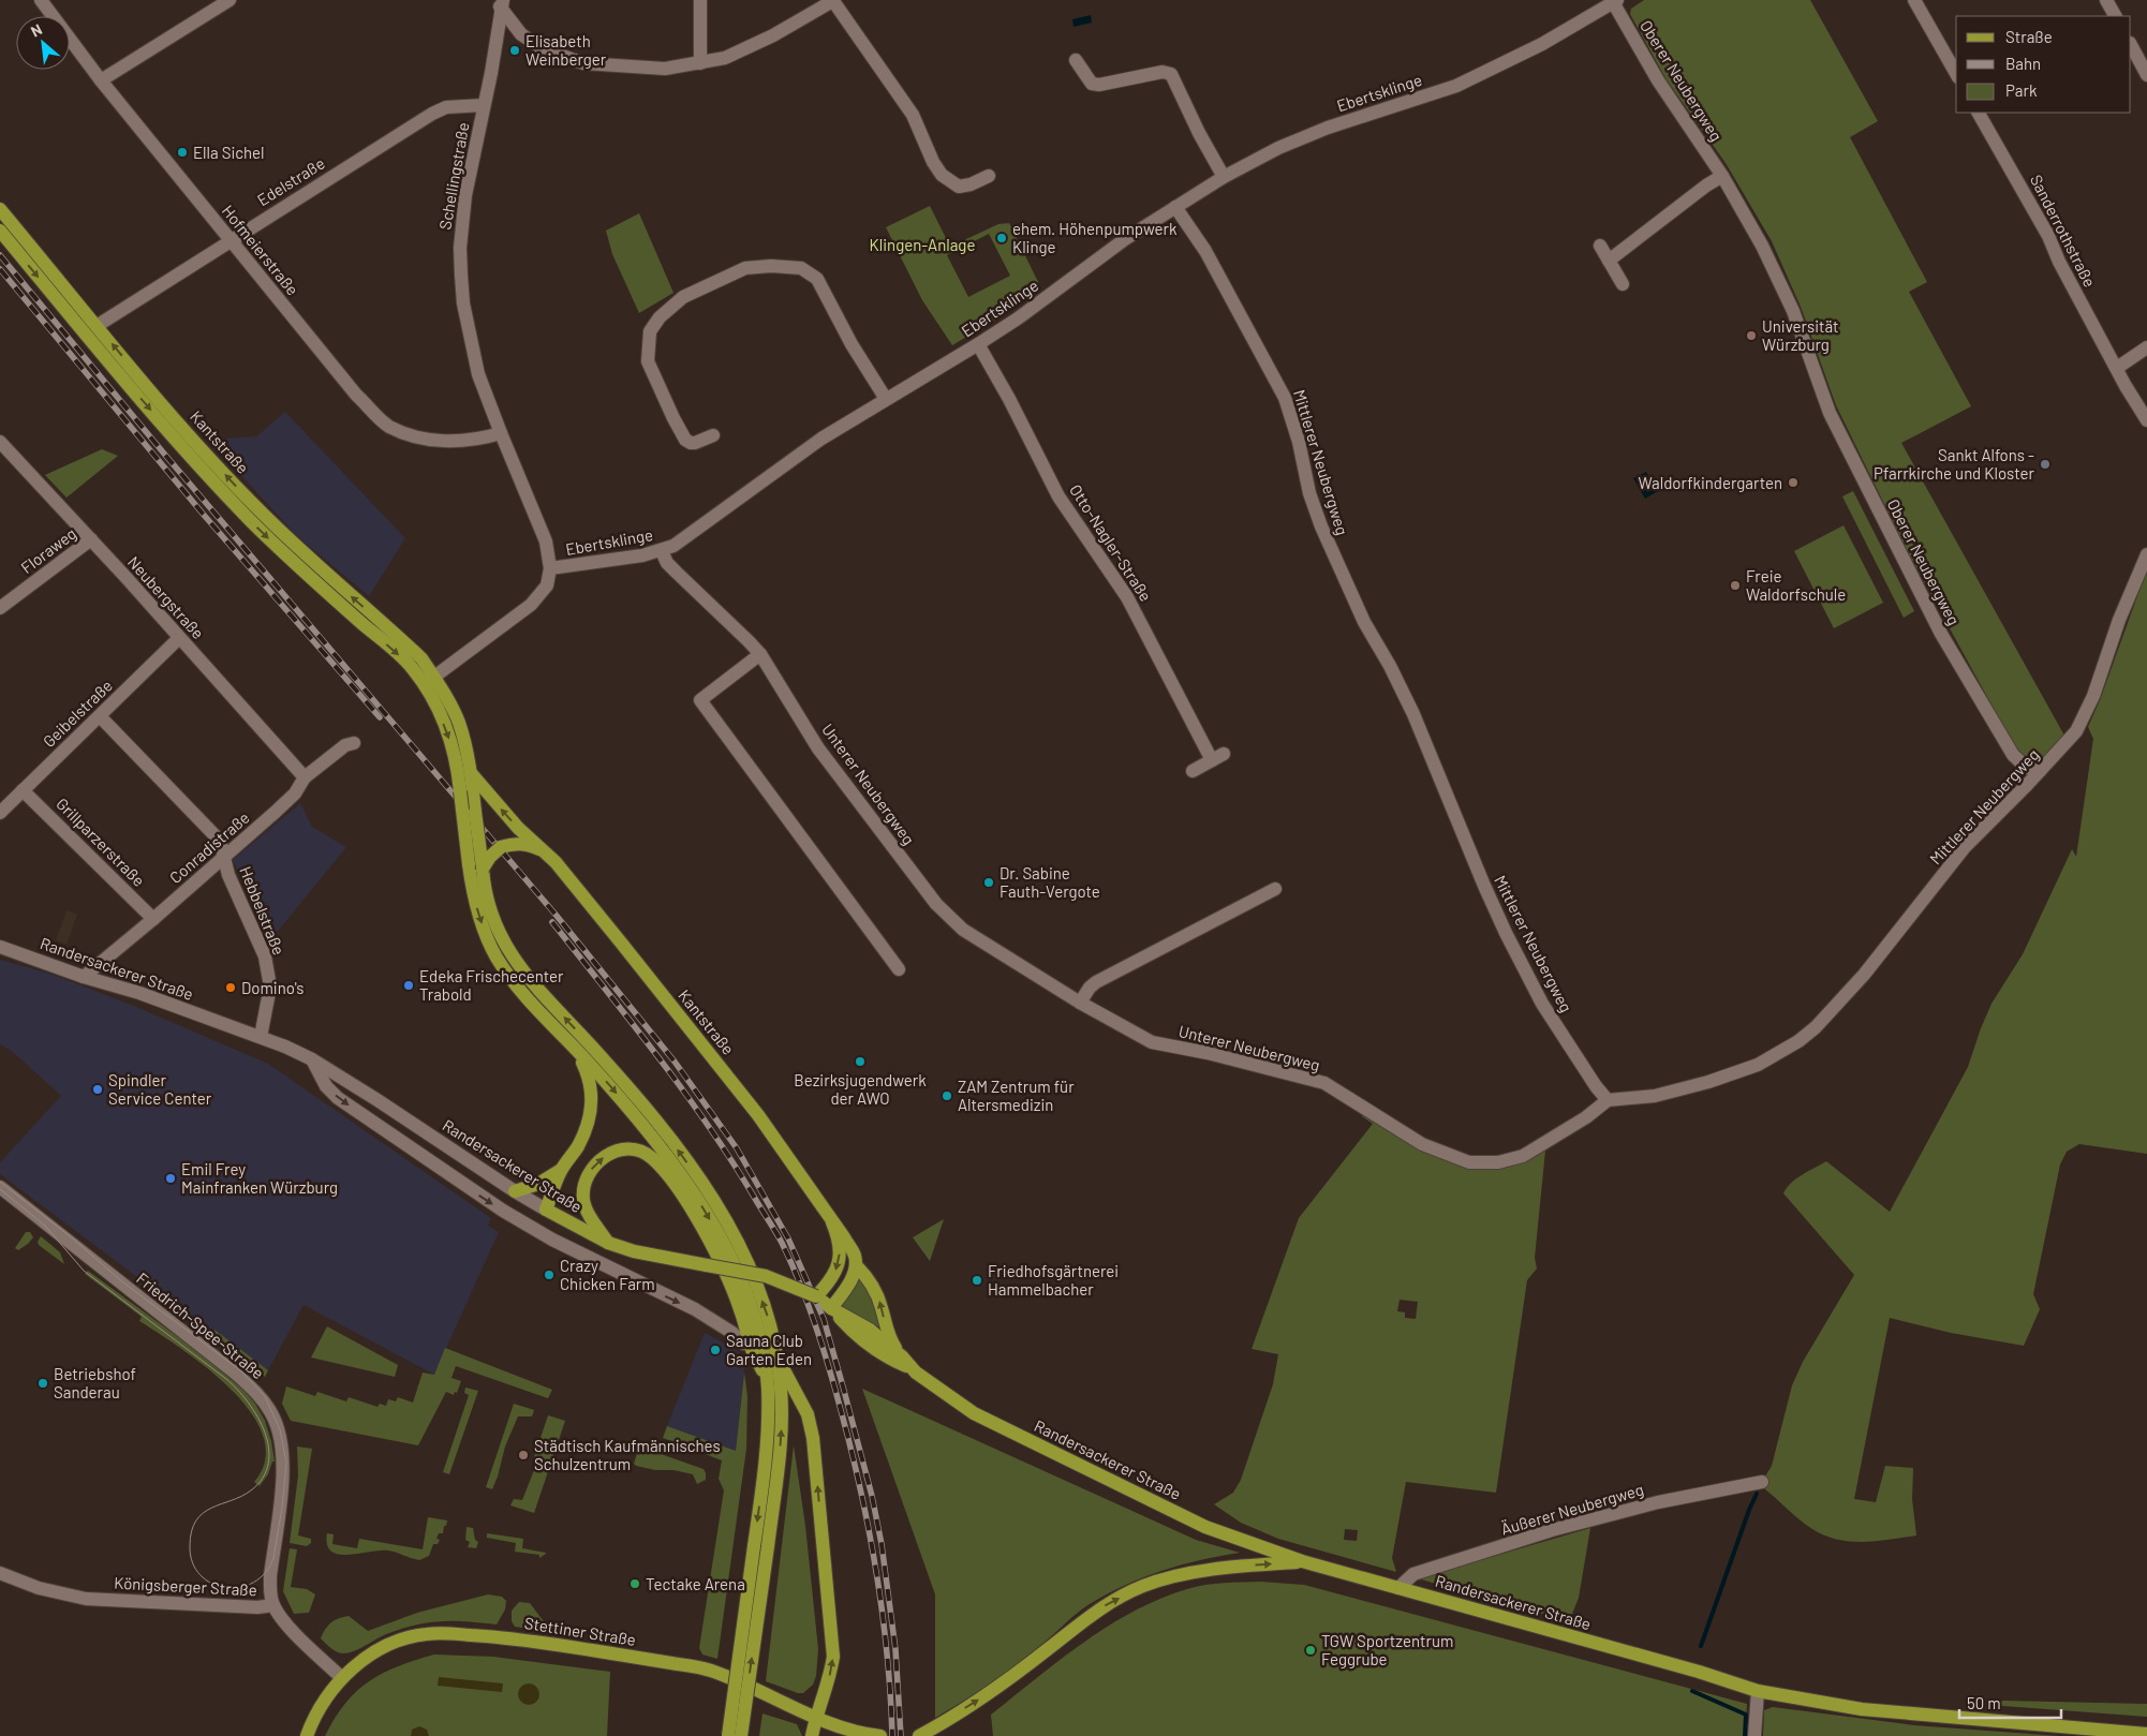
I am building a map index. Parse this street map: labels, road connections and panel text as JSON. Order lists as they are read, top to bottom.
{
  "streets": {
    "main road": ["Kantstraße", "Randersackerer Straße", "Stettiner Straße"],
    "street": [
      "Oberer Neubergweg",
      "Ebertsklinge",
      "Schellingstraße",
      "Edelstraße",
      "Sanderrothstraße",
      "Hofmeierstraße",
      "Mittlerer Neubergweg",
      "Otto-Nagler-Straße",
      "Floraweg",
      "Neubergstraße",
      "Geibelstraße",
      "Unterer Neubergweg",
      "Grillparzerstraße",
      "Conradistraße",
      "Hebbelstraße",
      "Friedrich-Spee-Straße",
      "Äußerer Neubergweg",
      "Königsberger Straße"
    ]
  },
  "crossings": [
    ["Oberer Neubergweg", "Ebertsklinge"],
    ["Oberer Neubergweg", "Mittlerer Neubergweg"],
    ["Ebertsklinge", "Schellingstraße"],
    ["Ebertsklinge", "Kantstraße"],
    ["Ebertsklinge", "Mittlerer Neubergweg"],
    ["Ebertsklinge", "Otto-Nagler-Straße"],
    ["Ebertsklinge", "Unterer Neubergweg"],
    ["Schellingstraße", "Edelstraße"],
    ["Schellingstraße", "Hofmeierstraße"],
    ["Edelstraße", "Hofmeierstraße"],
    ["Edelstraße", "Kantstraße"],
    ["Kantstraße", "Randersackerer Straße"],
    ["Mittlerer Neubergweg", "Unterer Neubergweg"],
    ["Floraweg", "Neubergstraße"],
    ["Neubergstraße", "Geibelstraße"],
    ["Neubergstraße", "Conradistraße"],
    ["Geibelstraße", "Grillparzerstraße"],
    ["Geibelstraße", "Hebbelstraße"],
    ["Grillparzerstraße", "Conradistraße"],
    ["Conradistraße", "Hebbelstraße"],
    ["Conradistraße", "Randersackerer Straße"],
    ["Hebbelstraße", "Randersackerer Straße"],
    ["Randersackerer Straße", "Äußerer Neubergweg"],
    ["Friedrich-Spee-Straße", "Königsberger Straße"],
    ["Königsberger Straße", "Stettiner Straße"]
  ],
  "parks": ["Klingen-Anlage"],
  "places": [
    "Elisabeth Weinberger",
    "Ella Sichel",
    "ehem. Höhenpumpwerk Klinge",
    "Universität Würzburg",
    "Sankt Alfons - Pfarrkirche und Kloster",
    "Waldorfkindergarten",
    "Freie Waldorfschule",
    "Dr. Sabine Fauth-Vergote",
    "Edeka Frischecenter Trabold",
    "Domino's",
    "Bezirksjugendwerk der AWO",
    "Spindler Service Center",
    "ZAM Zentrum für Altersmedizin",
    "Emil Frey Mainfranken Würzburg",
    "Crazy Chicken Farm",
    "Friedhofsgärtnerei Hammelbacher",
    "Sauna Club Garten Eden",
    "Betriebshof Sanderau",
    "Städtisch Kaufmännisches Schulzentrum",
    "Tectake Arena",
    "TGW Sportzentrum Feggrube"
  ],
  "legend": ["Straße", "Bahn", "Park"],
  "scale_bar": "50 m",
  "north": "top left"
}
